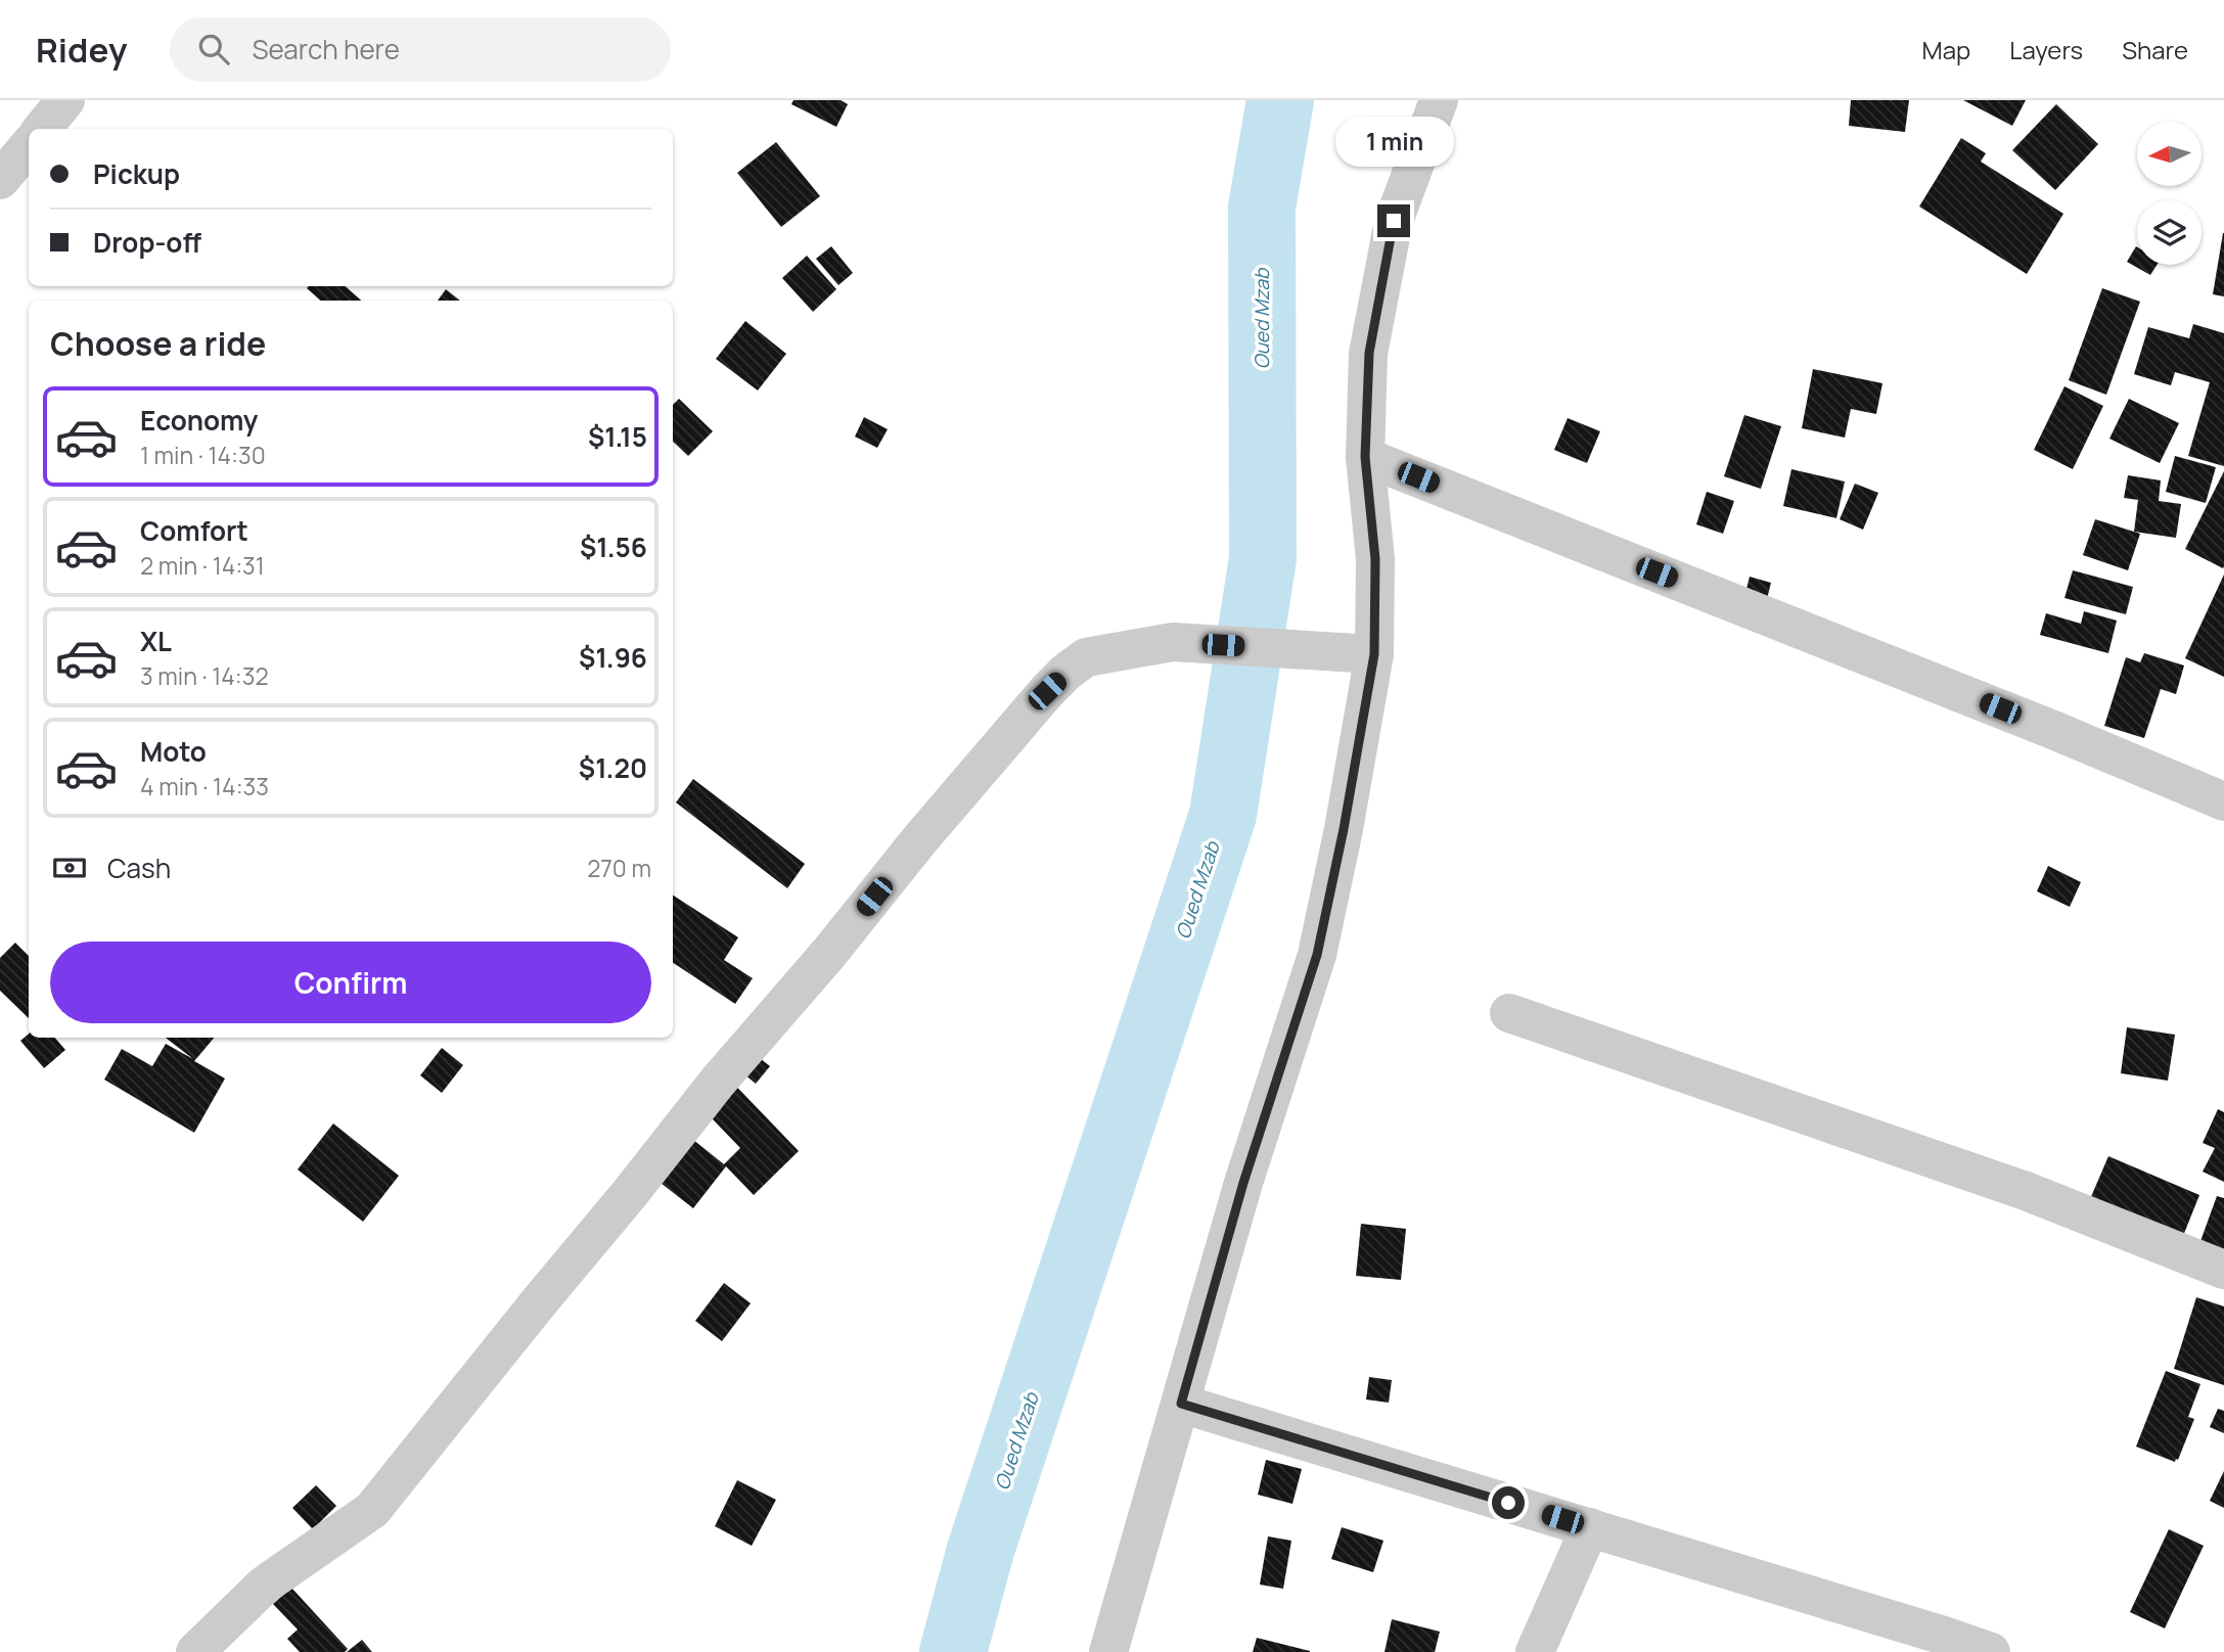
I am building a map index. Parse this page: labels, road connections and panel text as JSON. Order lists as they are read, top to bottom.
{
  "water": ["Oued Mzab"],
  "north": "left",
  "page": {
    "header": "Ridey",
    "search": "Search here",
    "nav": ["Map", "Layers", "Share"],
    "bubble": "1 min",
    "banner": ["Pickup", "Drop-off"],
    "heading": "Choose a ride",
    "list": [
      {
        "name": "Economy",
        "note": "1 min · 14:30",
        "value": "$1.15"
      },
      {
        "name": "Comfort",
        "note": "2 min · 14:31",
        "value": "$1.56"
      },
      {
        "name": "XL",
        "note": "3 min · 14:32",
        "value": "$1.96"
      },
      {
        "name": "Moto",
        "note": "4 min · 14:33",
        "value": "$1.20"
      }
    ],
    "pay": ["Cash", "270 m"],
    "buttons": "Confirm"
  }
}
